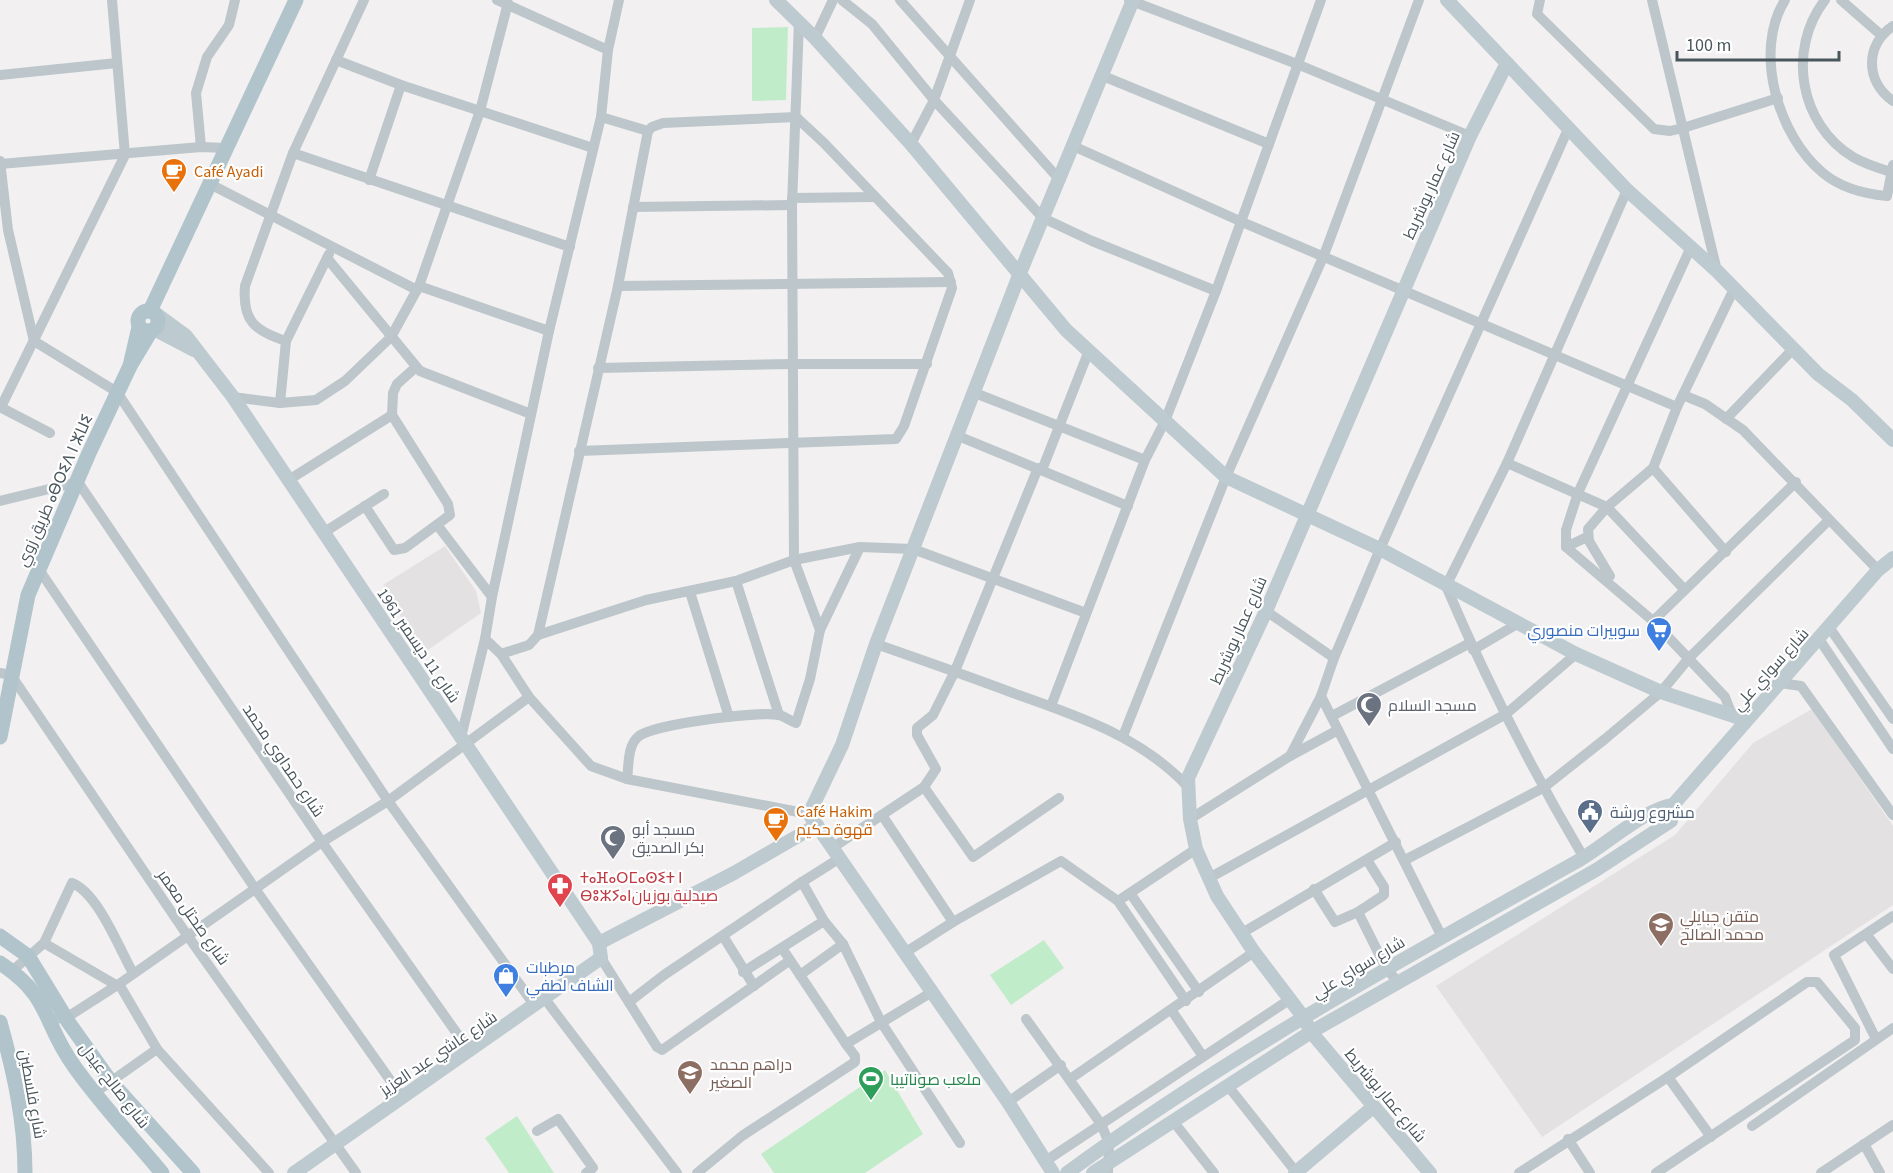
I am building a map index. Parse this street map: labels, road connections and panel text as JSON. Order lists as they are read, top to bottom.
{
  "streets": {
    "main road": ["طريق زوي ⴰⴱⵔⵉⴷ ⵏ ⵣⵡⵉ", "شارع صالح عيدل", "شارع فلسطين"],
    "street": [
      "شارع عمار بوشريط",
      "شارع 11 ديسمبر 1961",
      "شارع سواي علي",
      "شارع حمداوي محمد",
      "شارع صحتل معمر",
      "شارع عاشي عبد العزيز"
    ]
  },
  "crossings": [
    ["شارع عمار بوشريط", "شارع سواي علي"],
    ["طريق زوي ⴰⴱⵔⵉⴷ ⵏ ⵣⵡⵉ", "شارع 11 ديسمبر 1961"],
    ["طريق زوي ⴰⴱⵔⵉⴷ ⵏ ⵣⵡⵉ", "شارع حمداوي محمد"],
    ["طريق زوي ⴰⴱⵔⵉⴷ ⵏ ⵣⵡⵉ", "شارع صحتل معمر"],
    ["شارع 11 ديسمبر 1961", "شارع عاشي عبد العزيز"],
    ["شارع حمداوي محمد", "شارع عاشي عبد العزيز"],
    ["شارع صحتل معمر", "شارع عاشي عبد العزيز"]
  ],
  "places": {
    "cafe": ["Café Ayadi", "Café Hakim قهوة حكيم"],
    "supermarket": ["سوبيرات منصوري"],
    "mosque": ["مسجد السلام", "مسجد أبو بكر الصديق"],
    "public building": ["مشروع ورشة"],
    "pharmacy": ["ⵜⴰⴼⴰⵔⵎⴰⵙⵉⵜ ⵏ ⴱⵓⵣⵢⴰⵏصيدلية بوزيان"],
    "school or university": ["متقن جبايلي محمد الصالح", "دراهم محمد الصغير"],
    "shop": ["مرطبات الشاف لطفي"],
    "sports": ["ملعب صوناتيبا"]
  },
  "scale_bar": "100 m"
}
